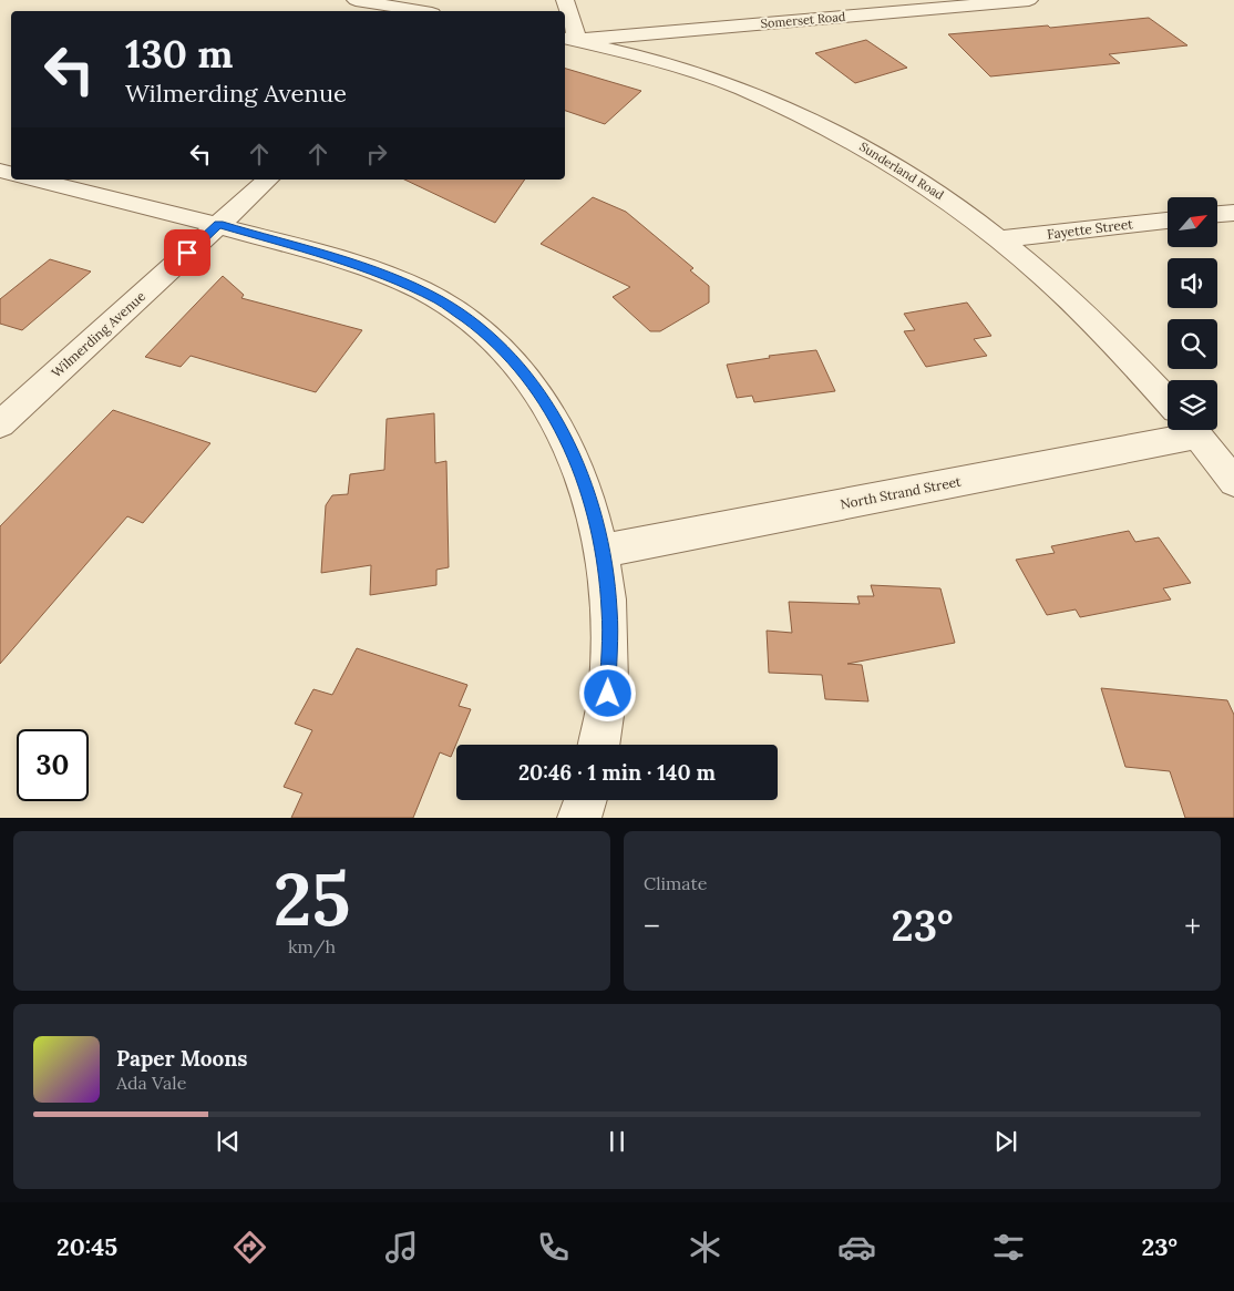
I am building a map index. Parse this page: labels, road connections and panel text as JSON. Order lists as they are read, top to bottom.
{
  "streets": {
    "street": [
      "Somerset Road",
      "Sunderland Road",
      "Fayette Street",
      "Wilmerding Avenue",
      "North Strand Street"
    ]
  },
  "crossings": [
    ["Somerset Road", "Sunderland Road"],
    ["Sunderland Road", "Fayette Street"]
  ],
  "north": "top right",
  "page": {
    "turn": ["130 m", "Wilmerding Avenue"],
    "limit": "30",
    "trip": "20:46 · 1 min · 140 m",
    "tile": [
      ["25", "km/h"],
      "Climate"
    ],
    "heat": ["−", "23°", "+"],
    "song": ["Paper Moons", "Ada Vale"],
    "tabs": ["20:45", "23°"]
  }
}
